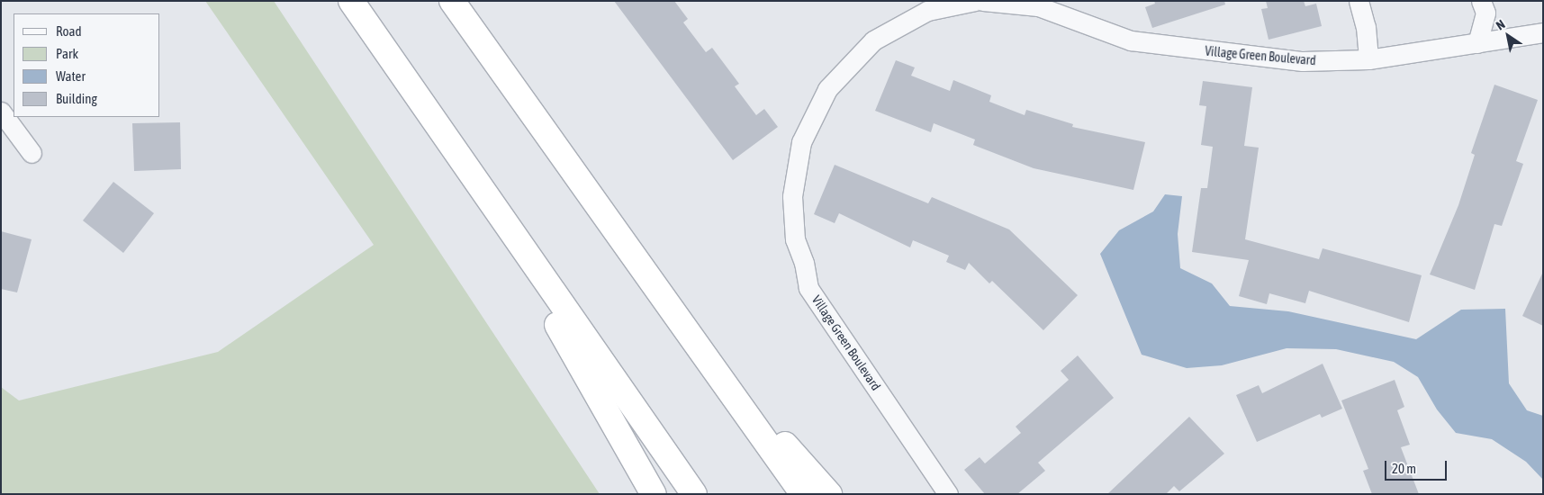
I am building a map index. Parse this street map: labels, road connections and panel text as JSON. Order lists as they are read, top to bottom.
{
  "streets": {
    "street": ["Village Green Boulevard"]
  },
  "legend": [
    "Road",
    "Park",
    "Water",
    "Building"
  ],
  "scale_bar": "20 m",
  "north": "top left"
}
